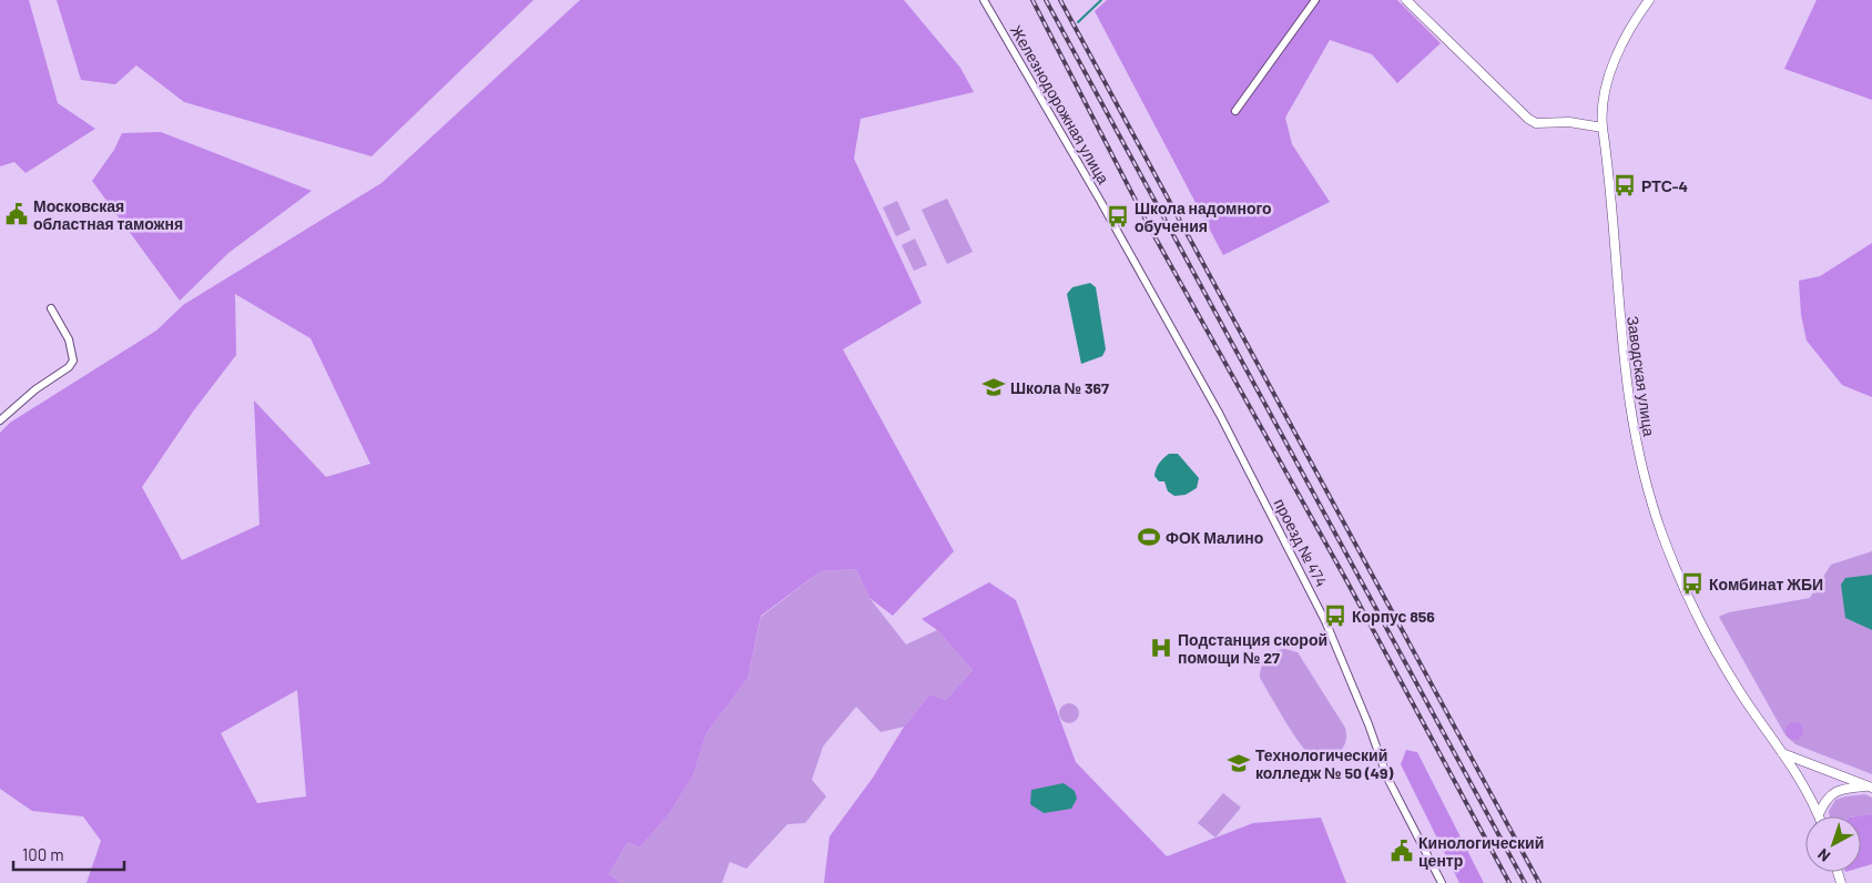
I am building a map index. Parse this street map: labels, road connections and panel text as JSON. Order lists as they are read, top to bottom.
{
  "streets": {
    "street": ["Железнодорожная улица", "Заводская улица", "проезд № 474"]
  },
  "crossings": [
    ["Железнодорожная улица", "проезд № 474"]
  ],
  "places": {
    "bus stop": [
      "РТС-4",
      "Школа надомного обучения",
      "Комбинат ЖБИ",
      "Корпус 856"
    ],
    "public building": ["Московская областная таможня", "Кинологический центр"],
    "school or university": ["Школа № 367", "Технологический колледж № 50 (49)"],
    "sports": ["ФОК Малино"],
    "hospital": ["Подстанция скорой помощи № 27"]
  },
  "scale_bar": "100 m",
  "north": "bottom left"
}
